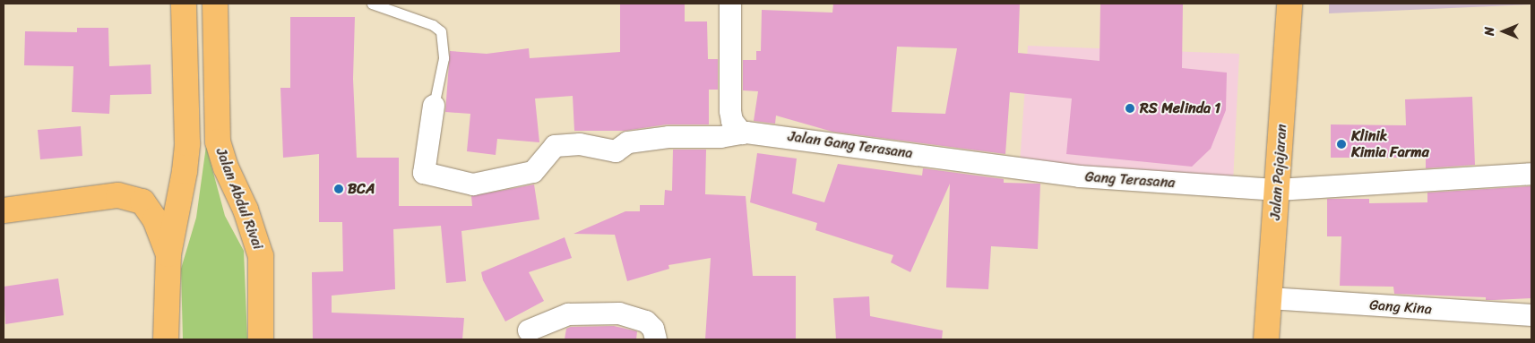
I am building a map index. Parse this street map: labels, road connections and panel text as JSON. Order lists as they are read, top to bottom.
{
  "streets": {
    "main road": ["Jalan Pajajaran", "Jalan Abdul Rivai"],
    "street": ["Jalan Gang Terasana", "Gang Terasana", "Gang Kina"]
  },
  "crossings": [
    ["Jalan Gang Terasana", "Gang Terasana"],
    ["Jalan Pajajaran", "Gang Terasana"],
    ["Jalan Pajajaran", "Gang Kina"]
  ],
  "places": ["RS Melinda 1", "Klinik Kimia Farma", "BCA"],
  "north": "left"
}
